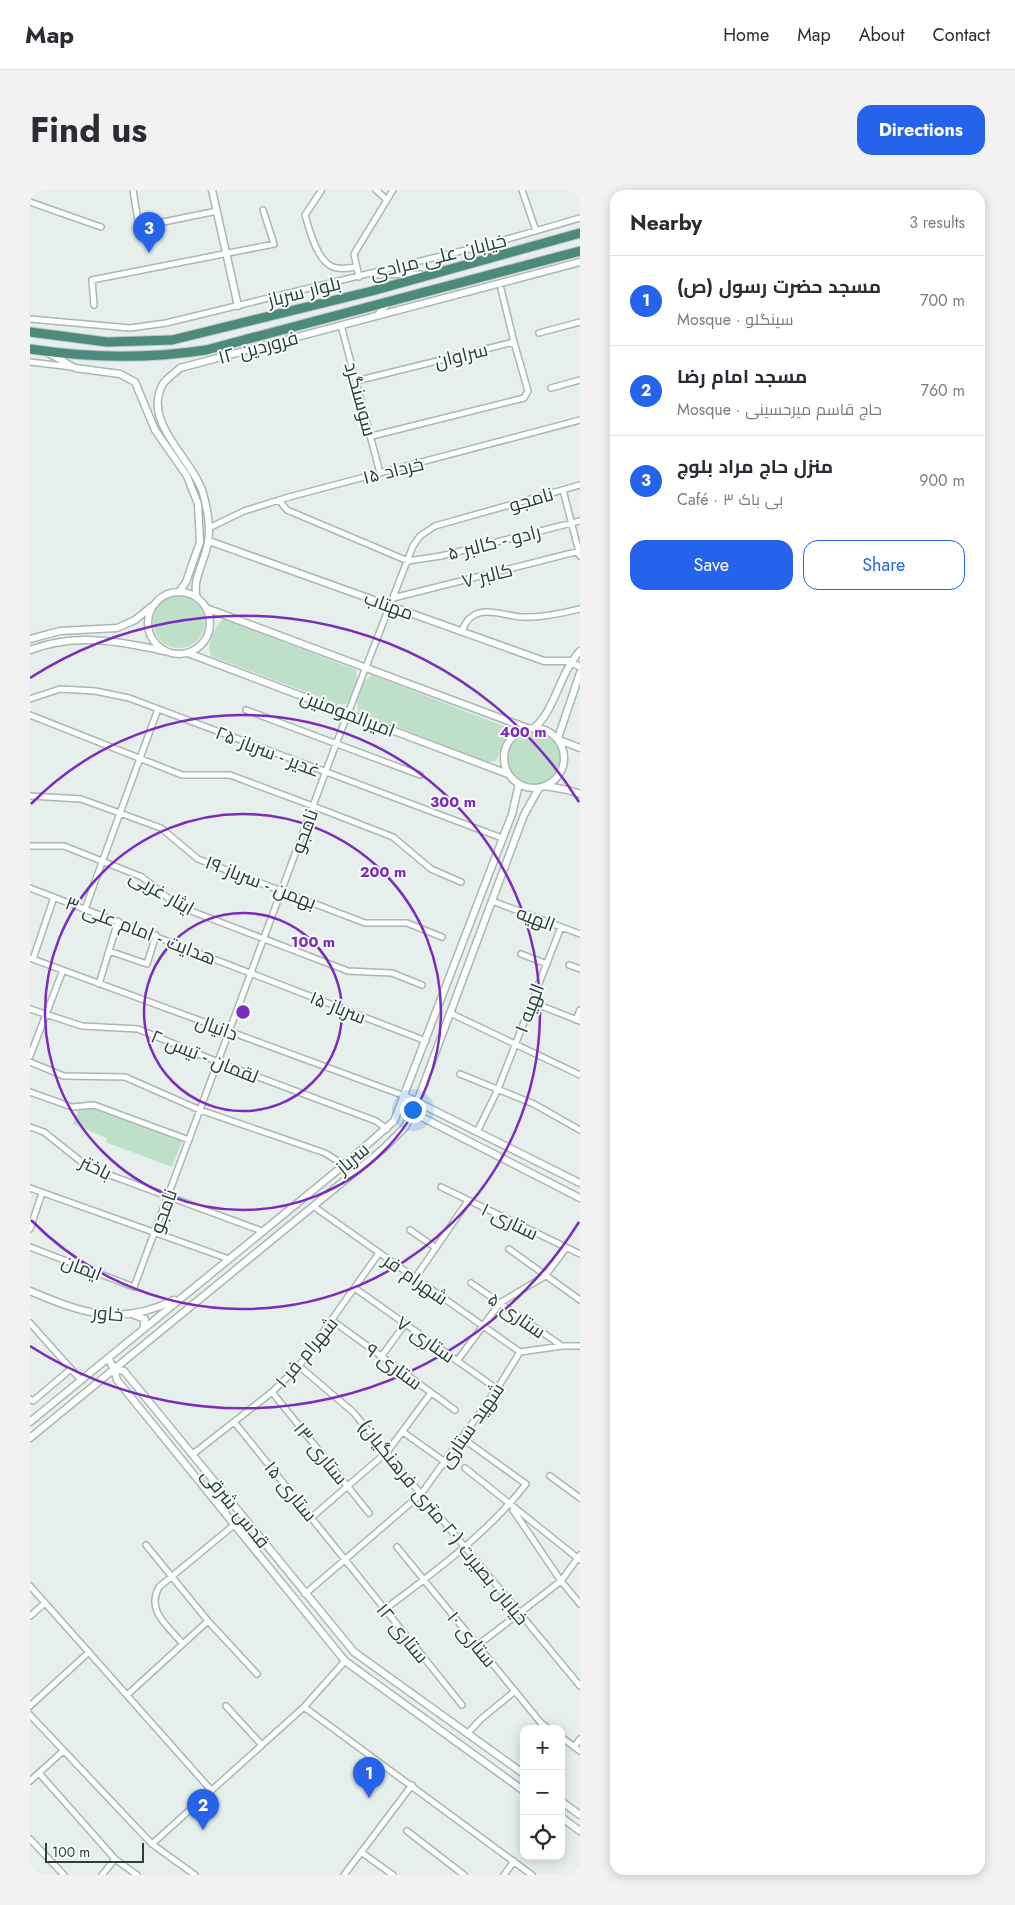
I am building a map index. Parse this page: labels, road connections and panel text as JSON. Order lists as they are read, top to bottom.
{
  "streets": {
    "highway": ["بلوار سرباز"],
    "street": [
      "خیابان علی مرادی",
      "۱۲ فروردین",
      "سراوان",
      "سوسنگرد",
      "۱۵ خرداد",
      "نامجو",
      "رادو - کالبر ۵",
      "کالبر ۷",
      "مهتاب",
      "امیرالمومنین",
      "غدیر - سرباز ۲۵",
      "بهمن - سرباز ۱۹",
      "ایثار غربی",
      "الهیه",
      "هدایت - امام علی ۳",
      "سرباز ۱۵",
      "الهیه ۱",
      "دانیال",
      "لقمان - تیس ۲",
      "سرباز",
      "باختر",
      "ستاری ۱",
      "ایمان",
      "شهرام فر",
      "خاور",
      "ستاری ۵",
      "ستاری ۷",
      "شهرام فر ۱",
      "ستاری ۹",
      "شهید ستاری",
      "ستاری ۱۳",
      "ستاری ۱۵",
      "قدس شرقی",
      "خیابان بصیرت (۲۰ متری فرهنگیان)",
      "ستاری ۱۲",
      "ستاری ۱۰"
    ]
  },
  "crossings": [
    ["۱۲ فروردین", "سوسنگرد"],
    ["۱۲ فروردین", "۱۵ خرداد"],
    ["۱۲ فروردین", "مهتاب"],
    ["۱۲ فروردین", "امیرالمومنین"],
    ["سراوان", "سوسنگرد"],
    ["سوسنگرد", "۱۵ خرداد"],
    ["نامجو", "رادو - کالبر ۵"],
    ["نامجو", "کالبر ۷"],
    ["نامجو", "مهتاب"],
    ["نامجو", "امیرالمومنین"],
    ["نامجو", "غدیر - سرباز ۲۵"],
    ["نامجو", "بهمن - سرباز ۱۹"],
    ["نامجو", "ایثار غربی"],
    ["نامجو", "هدایت - امام علی ۳"],
    ["نامجو", "سرباز ۱۵"],
    ["نامجو", "دانیال"],
    ["نامجو", "لقمان - تیس ۲"],
    ["نامجو", "باختر"],
    ["نامجو", "ایمان"],
    ["امیرالمومنین", "سرباز"],
    ["غدیر - سرباز ۲۵", "سرباز"],
    ["الهیه", "الهیه ۱"],
    ["هدایت - امام علی ۳", "سرباز ۱۵"],
    ["سرباز ۱۵", "سرباز"],
    ["دانیال", "سرباز"],
    ["لقمان - تیس ۲", "سرباز"],
    ["سرباز", "باختر"],
    ["سرباز", "شهرام فر"],
    ["سرباز", "خاور"],
    ["سرباز", "قدس شرقی"],
    ["شهرام فر", "شهرام فر ۱"],
    ["شهرام فر", "شهید ستاری"],
    ["ستاری ۷", "شهرام فر ۱"],
    ["ستاری ۷", "شهید ستاری"],
    ["شهرام فر ۱", "ستاری ۹"],
    ["شهرام فر ۱", "ستاری ۱۳"],
    ["شهرام فر ۱", "ستاری ۱۵"],
    ["شهرام فر ۱", "قدس شرقی"],
    ["شهرام فر ۱", "خیابان بصیرت (۲۰ متری فرهنگیان)"],
    ["شهید ستاری", "ستاری ۱۵"],
    ["شهید ستاری", "قدس شرقی"],
    ["شهید ستاری", "خیابان بصیرت (۲۰ متری فرهنگیان)"],
    ["شهید ستاری", "ستاری ۱۲"],
    ["ستاری ۱۵", "ستاری ۱۲"]
  ],
  "scale_bar": "100 m",
  "page": {
    "header": "Map",
    "nav": [
      "Home",
      "Map",
      "About",
      "Contact"
    ],
    "title": "Find us",
    "buttons": [
      "Directions",
      ["Save", "Share"]
    ],
    "heading": ["Nearby", "3 results"],
    "pins": ["3", "1", "2"],
    "list": [
      {
        "mark": "1",
        "name": "مسجد حضرت رسول (ص)",
        "note": "Mosque · سینگلو",
        "value": "700 m"
      },
      {
        "mark": "2",
        "name": "مسجد امام رضا",
        "note": "Mosque · حاج قاسم میرحسینی",
        "value": "760 m"
      },
      {
        "mark": "3",
        "name": "منزل حاج مراد بلوچ",
        "note": "Café · بی باک ۳",
        "value": "900 m"
      }
    ],
    "map_buttons": ["+", "−"],
    "scale": "100 m"
  },
  "rings": [
    "400 m",
    "300 m",
    "200 m",
    "100 m"
  ]
}
